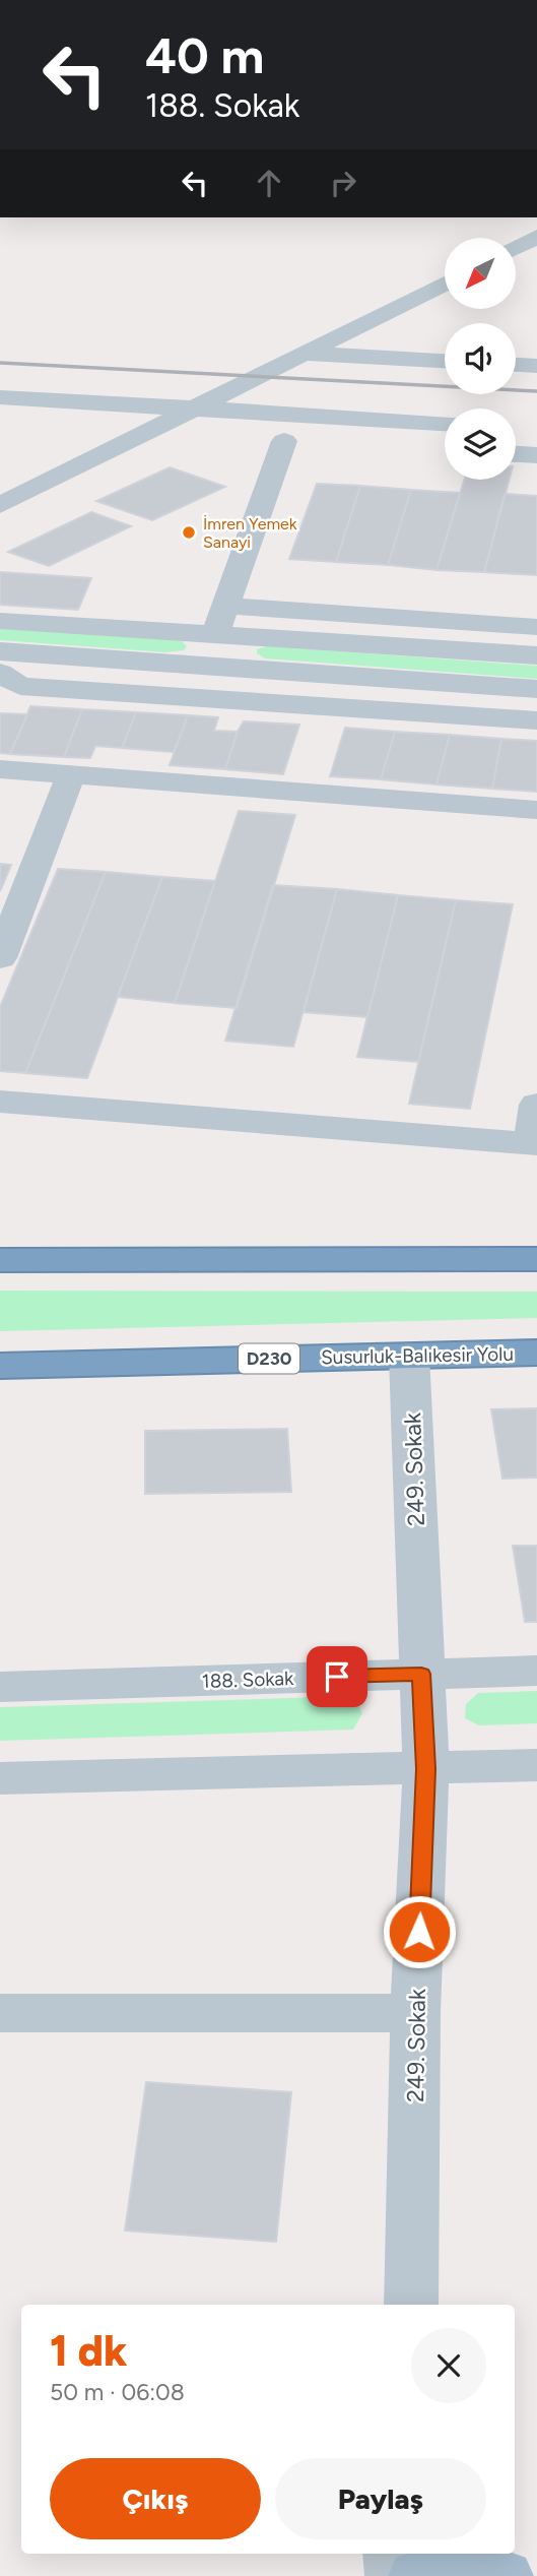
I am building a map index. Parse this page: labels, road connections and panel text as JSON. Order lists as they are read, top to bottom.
{
  "streets": {
    "highway": ["Susurluk-Balıkesir Yolu", "D230"],
    "street": ["249. Sokak", "188. Sokak"]
  },
  "crossings": [
    ["Susurluk-Balıkesir Yolu", "249. Sokak"],
    ["249. Sokak", "188. Sokak"]
  ],
  "places": ["İmren Yemek Sanayi"],
  "north": "bottom left",
  "page": {
    "turn": ["40 m", "188. Sokak"],
    "heading": ["1 dk", "50 m · 06:08"],
    "buttons": ["Çıkış", "Paylaş"]
  }
}
